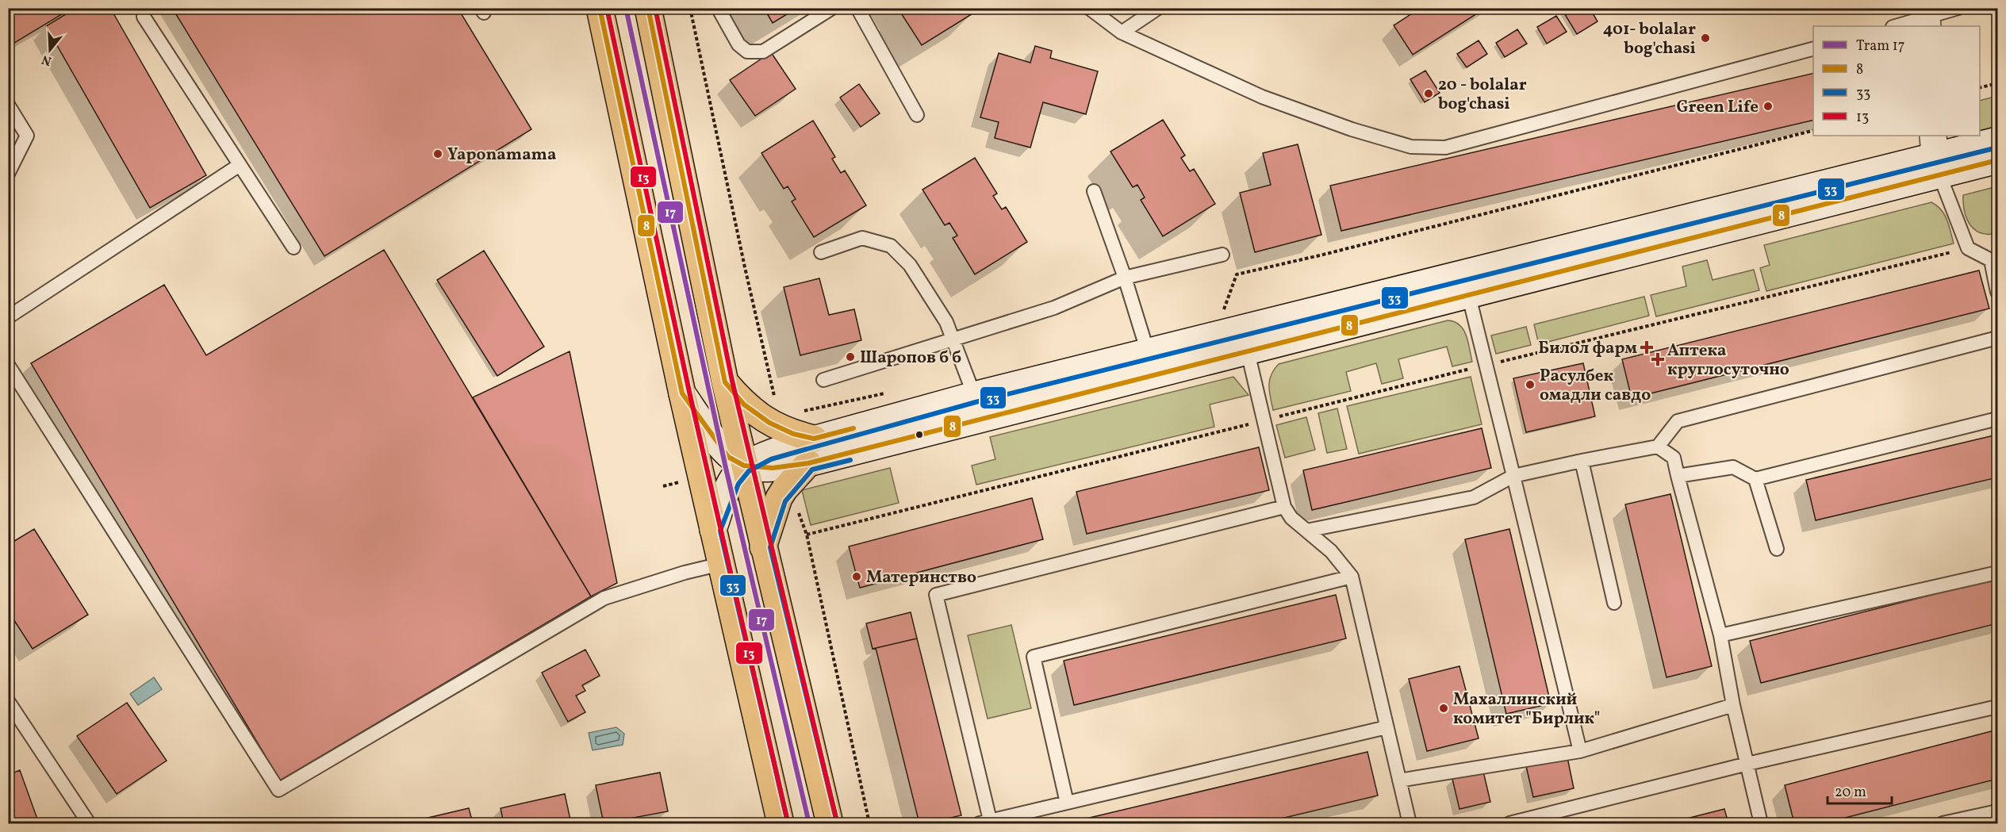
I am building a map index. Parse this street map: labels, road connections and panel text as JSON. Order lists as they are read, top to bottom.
{
  "places": {
    "other": [
      "401- bolalar bog'chasi",
      "20 - bolalar bog'chasi",
      "Green Life",
      "Yaponamama",
      "Шаропов б б",
      "Расулбек омадли савдо",
      "Материнство",
      "Махаллинский комитет \"Бирлик\""
    ],
    "health": ["Билол фарм", "Аптека круглосуточно"]
  },
  "lines": [
    "tram line 17",
    "transit line 8",
    "transit line 13",
    "transit line 33"
  ],
  "legend": [
    "Tram 17",
    "8",
    "33",
    "13"
  ],
  "scale_bar": "20 m",
  "north": "bottom"
}
